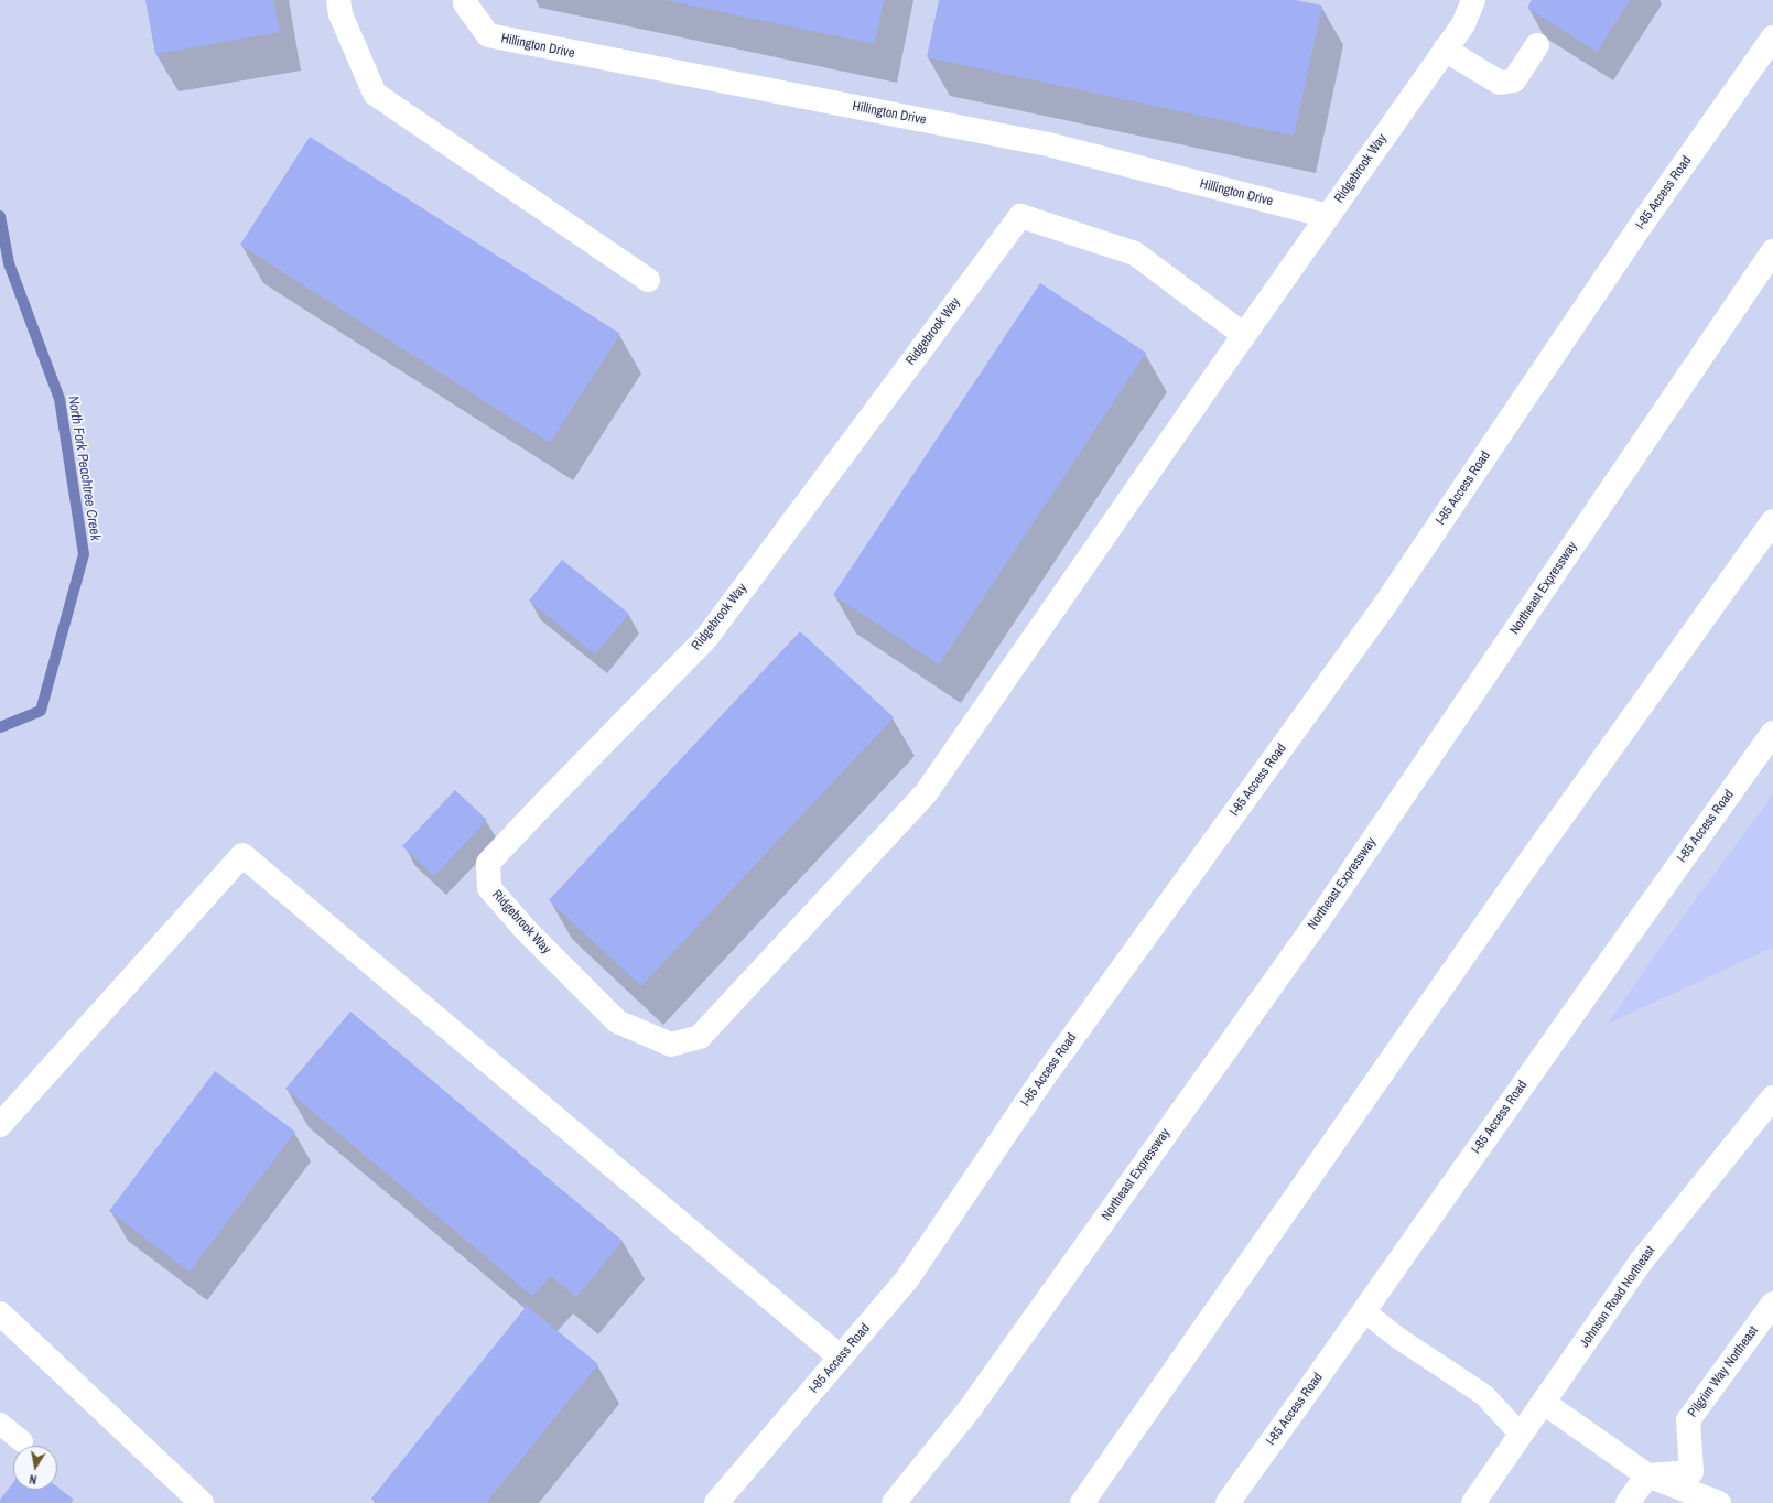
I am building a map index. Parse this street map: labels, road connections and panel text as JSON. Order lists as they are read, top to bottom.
{
  "streets": {
    "main road": [
      "Hillington Drive",
      "Ridgebrook Way",
      "I-85 Access Road",
      "Northeast Expressway",
      "Johnson Road Northeast",
      "Pilgrim Way Northeast"
    ]
  },
  "crossings": [
    ["Hillington Drive", "Ridgebrook Way"]
  ],
  "water": ["North Fork Peachtree Creek"],
  "north": "bottom"
}
